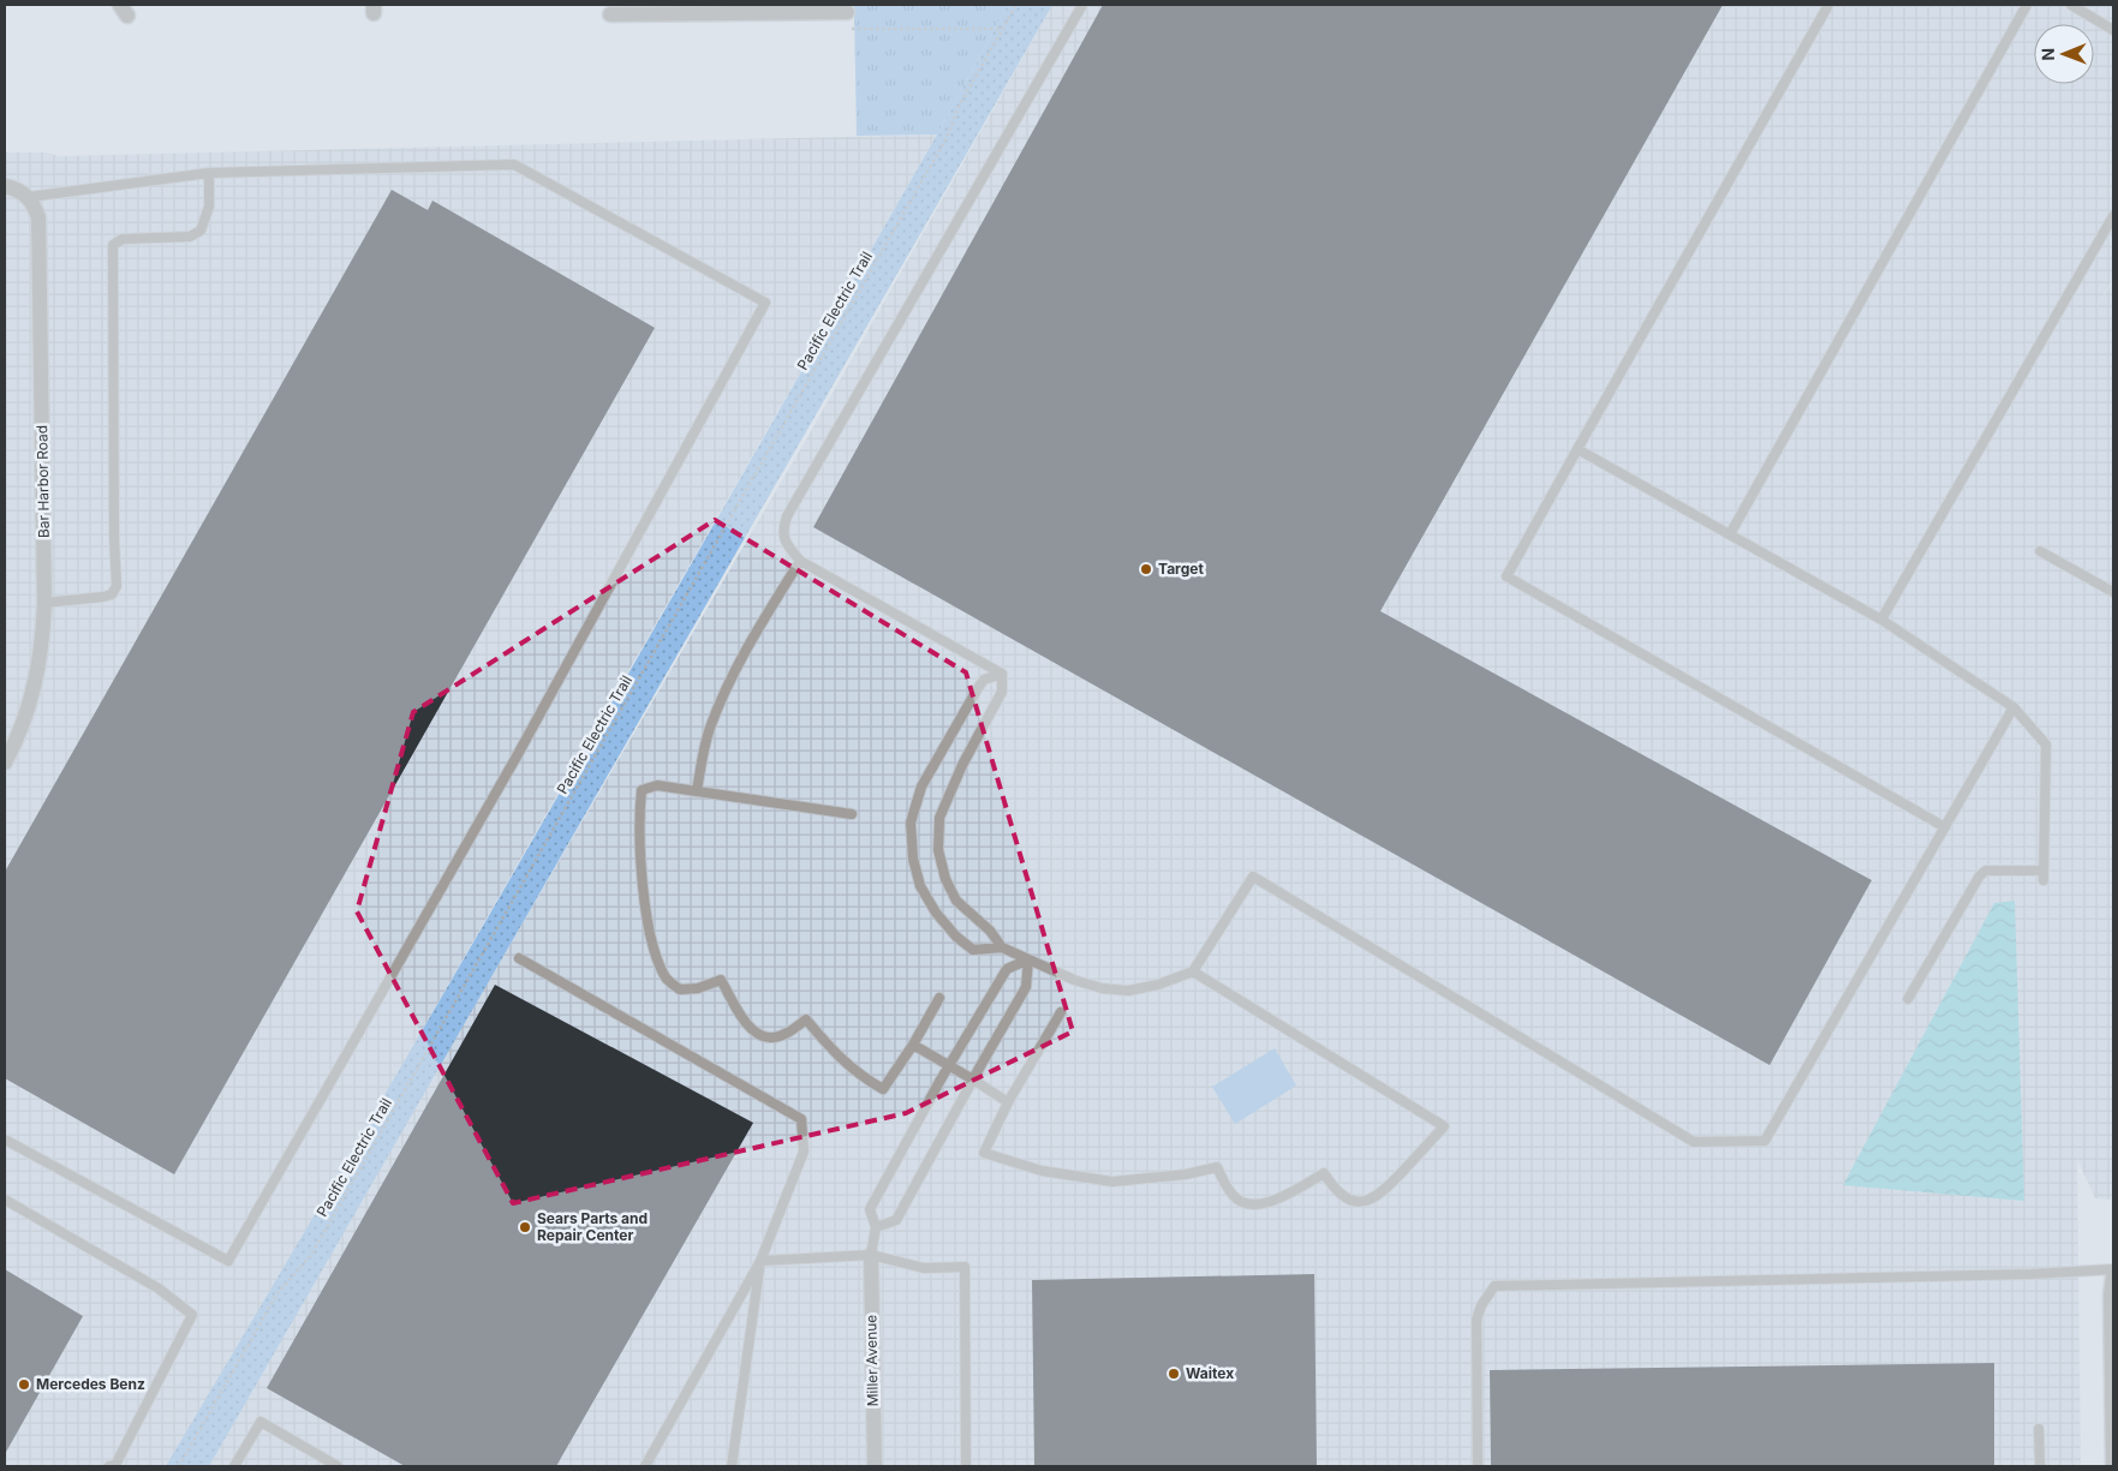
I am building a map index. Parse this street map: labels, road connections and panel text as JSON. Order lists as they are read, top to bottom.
{
  "streets": {
    "street": ["Bar Harbor Road", "Miller Avenue"],
    "path": ["Pacific Electric Trail"]
  },
  "places": [
    "Target",
    "Sears Parts and Repair Center",
    "Waitex",
    "Mercedes Benz"
  ],
  "north": "left"
}
